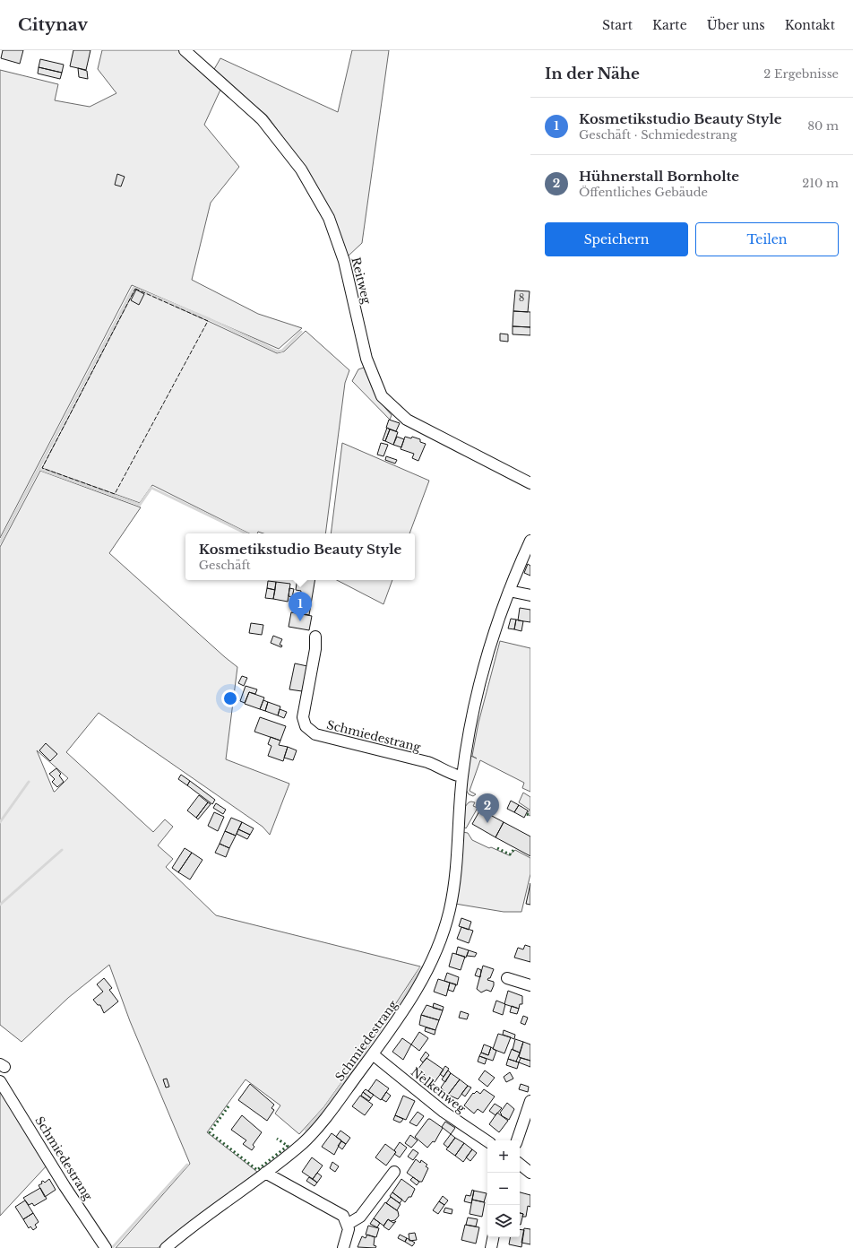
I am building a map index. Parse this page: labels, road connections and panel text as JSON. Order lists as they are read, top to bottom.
{
  "streets": {
    "street": ["Reitweg", "Schmiedestrang", "Nelkenweg"]
  },
  "crossings": [
    ["Schmiedestrang", "Nelkenweg"]
  ],
  "house_numbers": ["8"],
  "page": {
    "header": "Citynav",
    "nav": [
      "Start",
      "Karte",
      "Über uns",
      "Kontakt"
    ],
    "heading": ["In der Nähe", "2 Ergebnisse"],
    "list": [
      {
        "mark": "1",
        "name": "Kosmetikstudio Beauty Style",
        "note": "Geschäft · Schmiedestrang",
        "value": "80 m"
      },
      {
        "mark": "2",
        "name": "Hühnerstall Bornholte",
        "note": "Öffentliches Gebäude",
        "value": "210 m"
      }
    ],
    "buttons": ["Speichern", "Teilen"],
    "popup": ["Kosmetikstudio Beauty Style", "Geschäft"],
    "pins": ["1", "2"],
    "map_buttons": ["+", "−"]
  }
}
